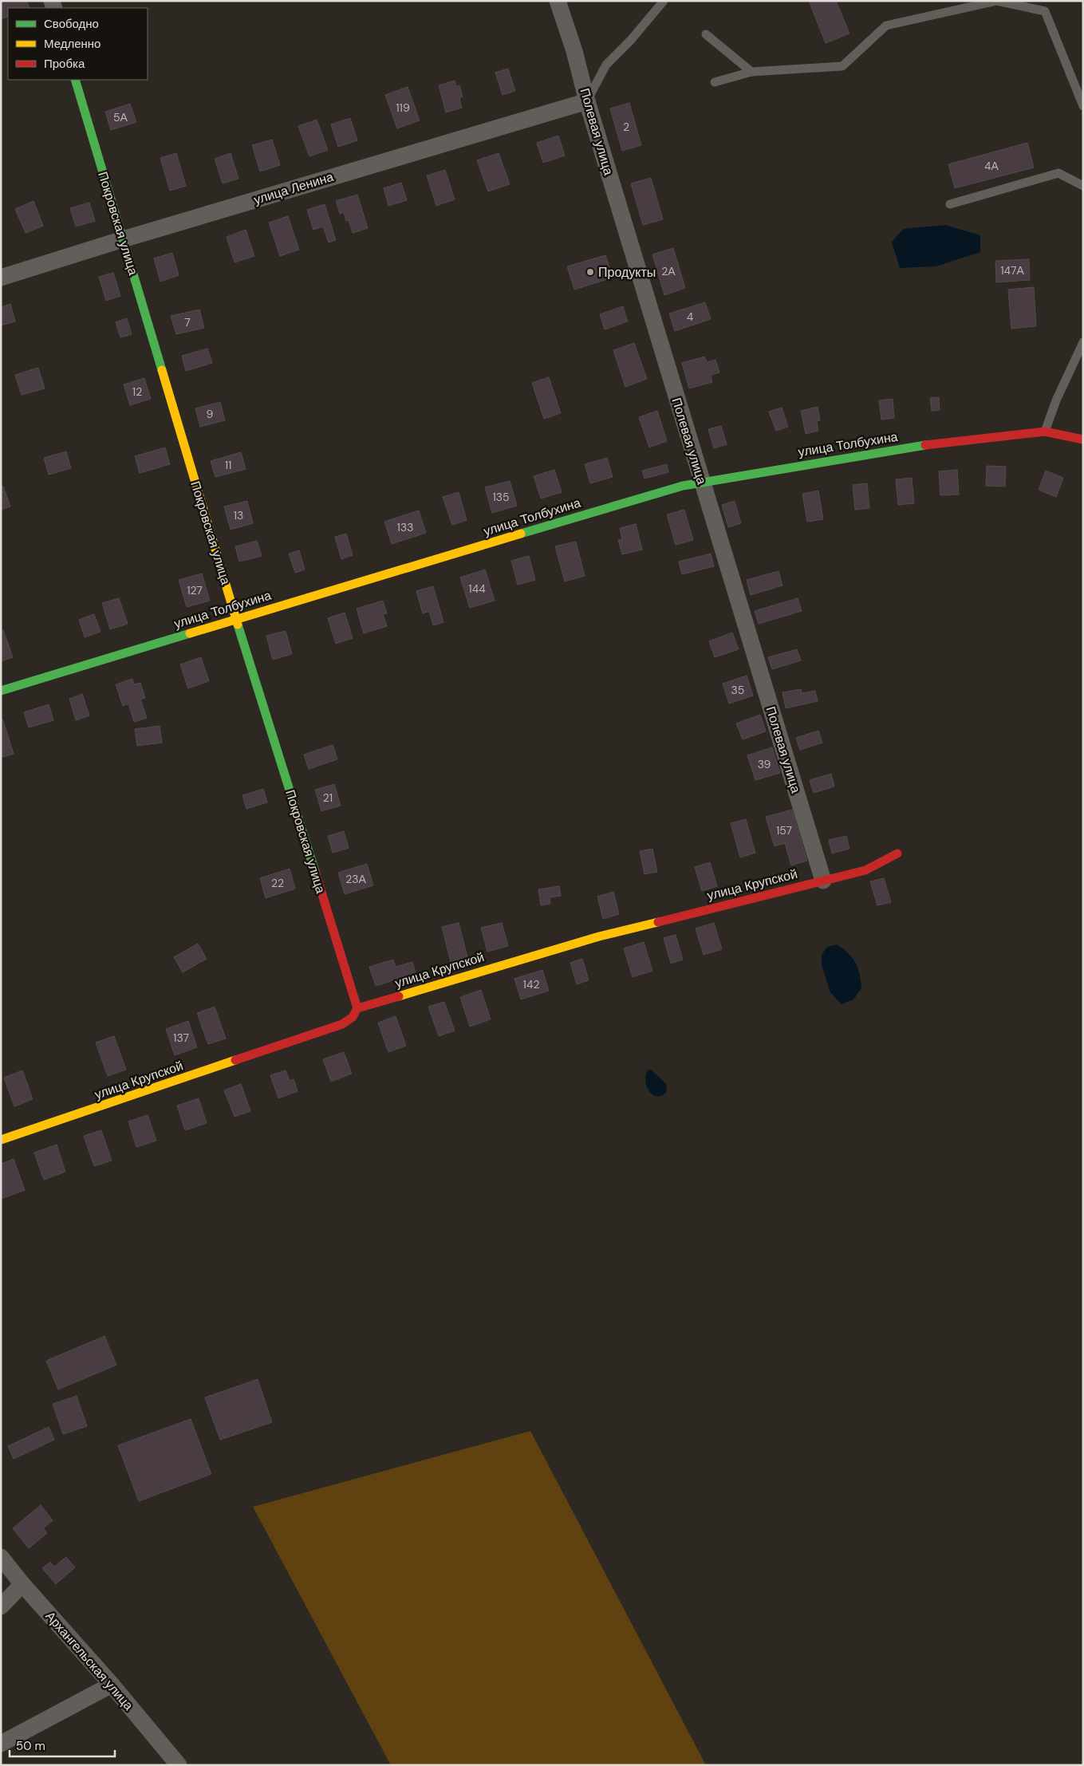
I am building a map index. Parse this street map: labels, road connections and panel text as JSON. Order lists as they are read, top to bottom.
{
  "streets": {
    "street": [
      "Полевая улица",
      "улица Ленина",
      "Покровская улица",
      "улица Толбухина",
      "улица Крупской",
      "Архангельская улица"
    ]
  },
  "crossings": [
    ["Полевая улица", "улица Ленина"],
    ["Полевая улица", "улица Толбухина"],
    ["Полевая улица", "улица Крупской"],
    ["улица Ленина", "Покровская улица"],
    ["Покровская улица", "улица Толбухина"],
    ["Покровская улица", "улица Крупской"]
  ],
  "places": ["Продукты"],
  "house_numbers": [
    "119",
    "5А",
    "2",
    "4А",
    "147А",
    "2А",
    "4",
    "7",
    "12",
    "9",
    "11",
    "135",
    "13",
    "133",
    "144",
    "127",
    "35",
    "39",
    "21",
    "157",
    "23А",
    "22",
    "142",
    "137"
  ],
  "legend": ["Свободно", "Медленно", "Пробка"],
  "scale_bar": "50 m"
}
